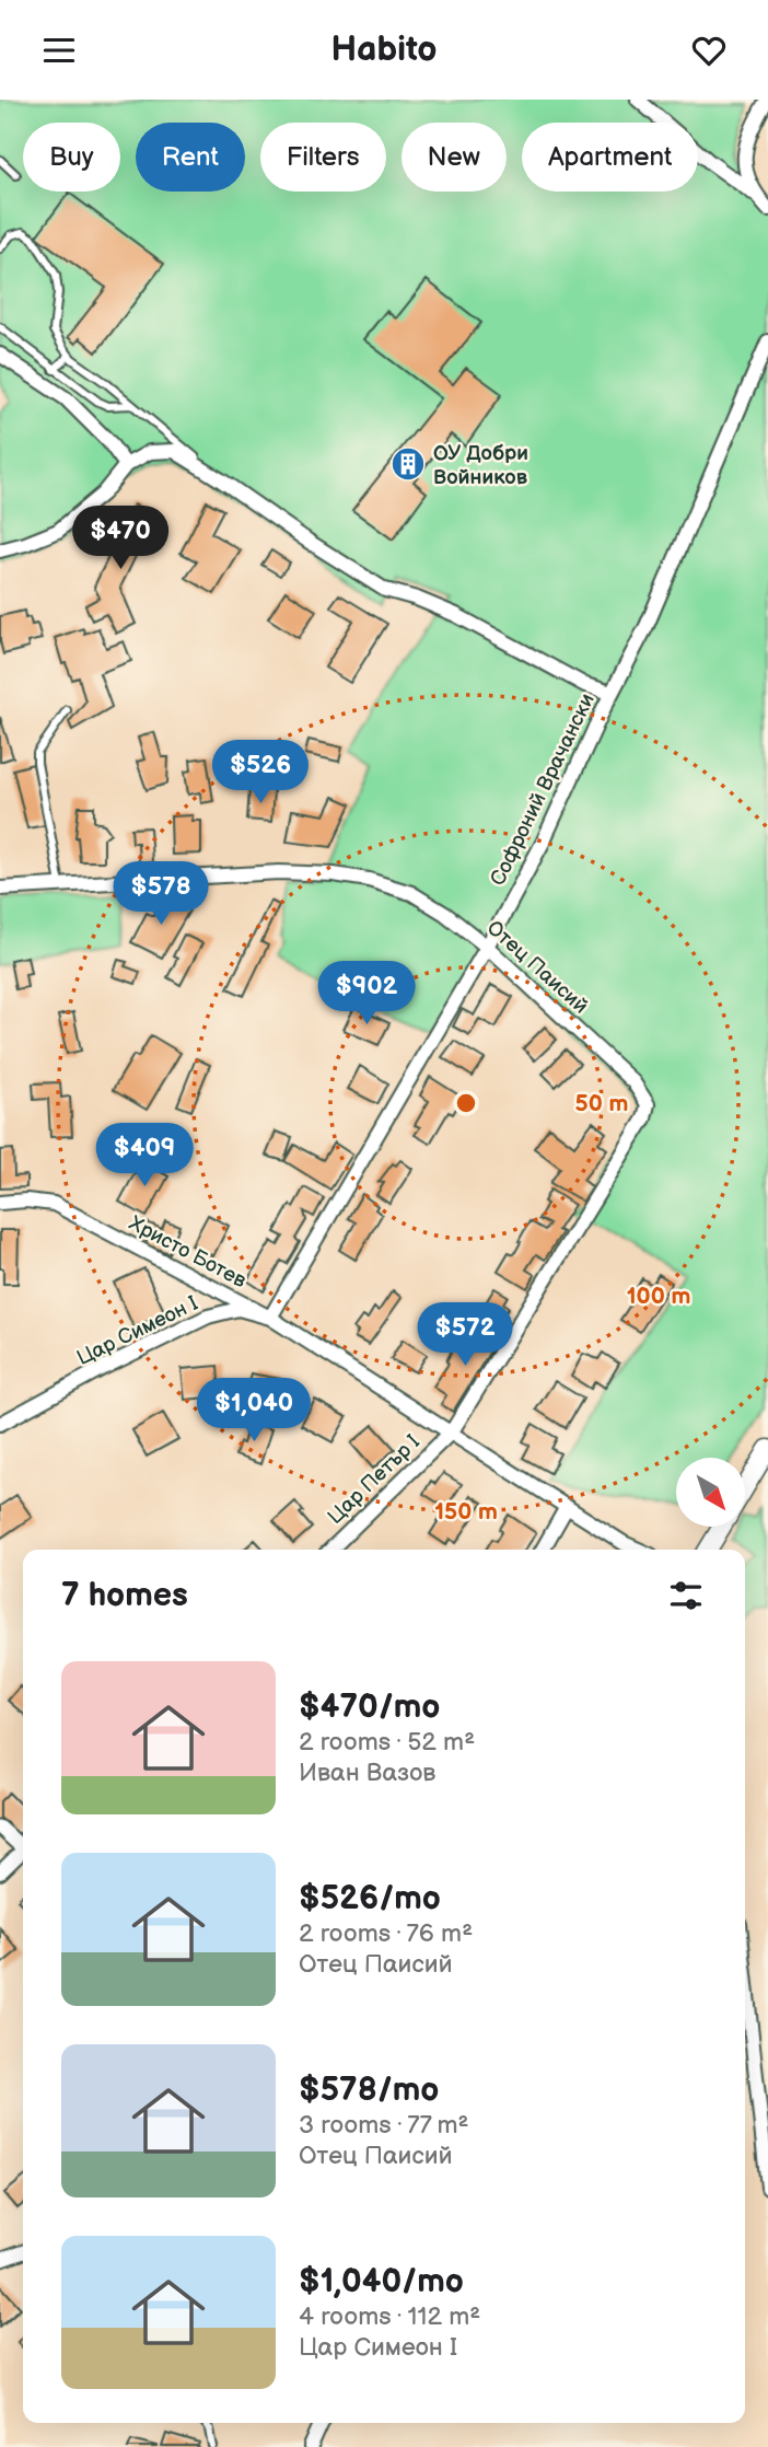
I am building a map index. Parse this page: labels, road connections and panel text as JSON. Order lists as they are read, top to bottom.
{
  "streets": {
    "street": [
      "Софроний Врачански",
      "Отец Паисий",
      "Христо Ботев",
      "Цар Симеон I",
      "Цар Петър I"
    ]
  },
  "crossings": [
    ["Софроний Врачански", "Отец Паисий"],
    ["Софроний Врачански", "Христо Ботев"],
    ["Софроний Врачански", "Цар Симеон I"],
    ["Отец Паисий", "Цар Симеон I"],
    ["Отец Паисий", "Цар Петър I"],
    ["Христо Ботев", "Цар Симеон I"],
    ["Цар Симеон I", "Цар Петър I"]
  ],
  "places": {
    "building": ["ОУ Добри Войников"]
  },
  "north": "bottom right",
  "page": {
    "header": "Habito",
    "chip": [
      "Buy",
      "Rent",
      "Filters",
      "New",
      "Apartment"
    ],
    "price": [
      "$470",
      "$526",
      "$578",
      "$902",
      "$409",
      "$572",
      "$1,040"
    ],
    "heading": "7 homes",
    "list": [
      {
        "name": "$470/mo",
        "note": "2 rooms · 52 m² · Иван Вазов"
      },
      {
        "name": "$526/mo",
        "note": "2 rooms · 76 m² · Отец Паисий"
      },
      {
        "name": "$578/mo",
        "note": "3 rooms · 77 m² · Отец Паисий"
      },
      {
        "name": "$1,040/mo",
        "note": "4 rooms · 112 m² · Цар Симеон I"
      }
    ]
  },
  "rings": ["50 m", "100 m", "150 m"]
}
